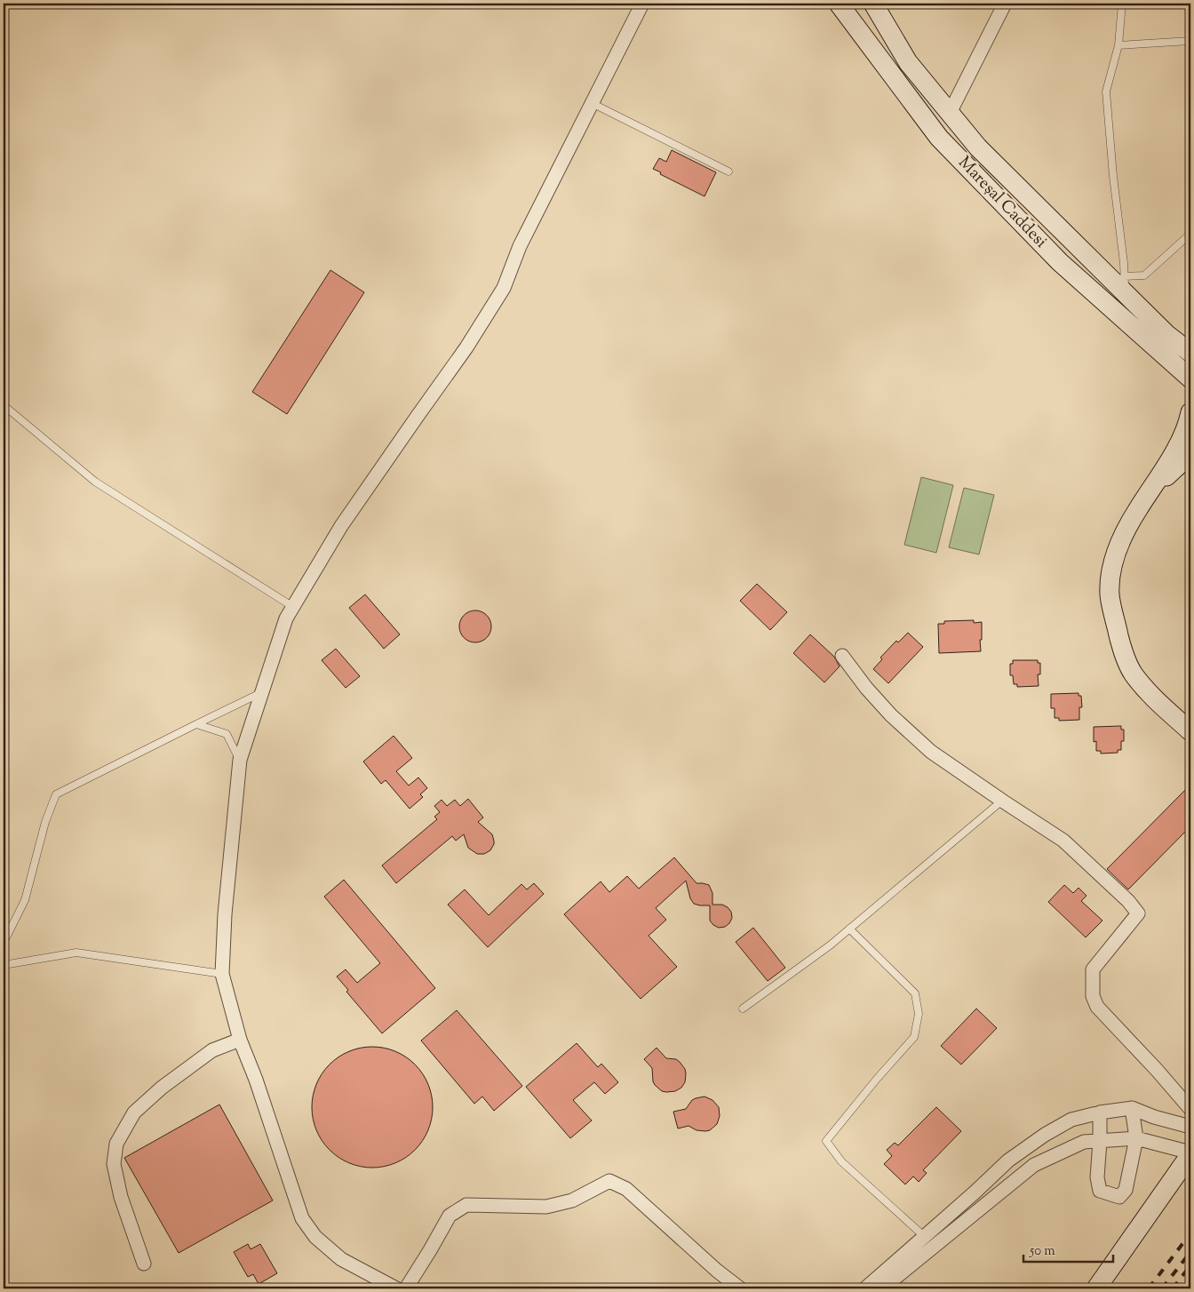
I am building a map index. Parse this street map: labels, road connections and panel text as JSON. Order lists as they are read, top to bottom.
{
  "streets": {
    "street": ["Mareşal Caddesi"]
  },
  "scale_bar": "50 m"
}
